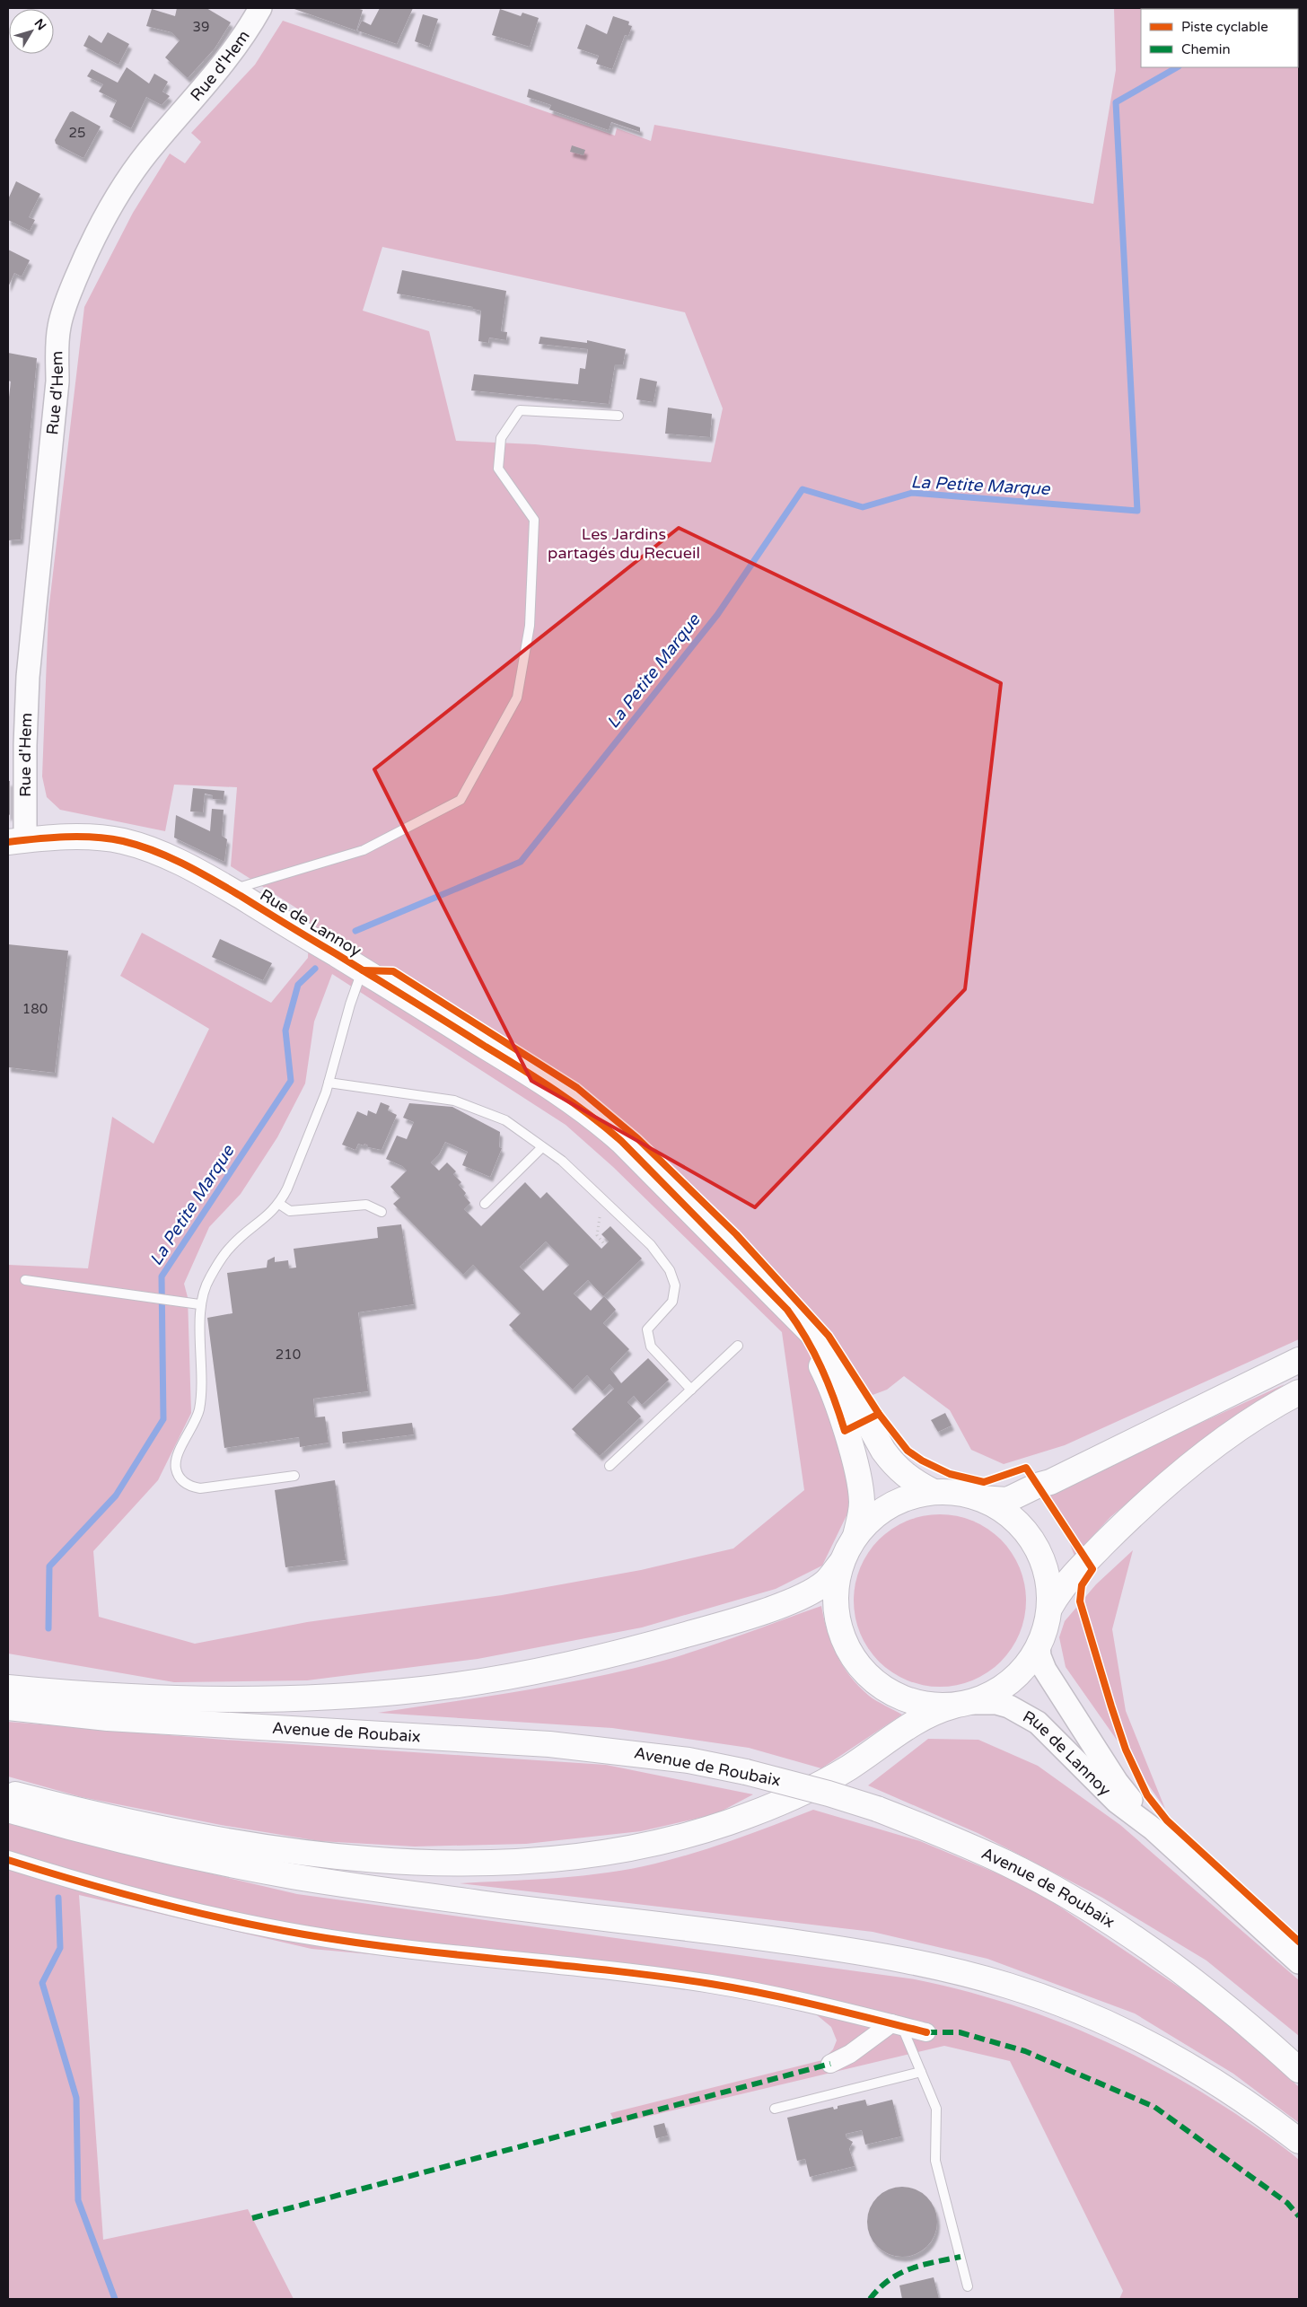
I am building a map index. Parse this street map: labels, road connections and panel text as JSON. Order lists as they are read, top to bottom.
{
  "streets": {
    "main road": ["Rue de Lannoy", "Avenue de Roubaix"],
    "street": ["Rue d'Hem"]
  },
  "crossings": [
    ["Rue d'Hem", "Rue de Lannoy"]
  ],
  "water": ["La Petite Marque"],
  "parks": ["Les Jardins partagés du Recueil"],
  "house_numbers": [
    "39",
    "25",
    "180",
    "210"
  ],
  "legend": ["Piste cyclable", "Chemin"],
  "north": "top right"
}
